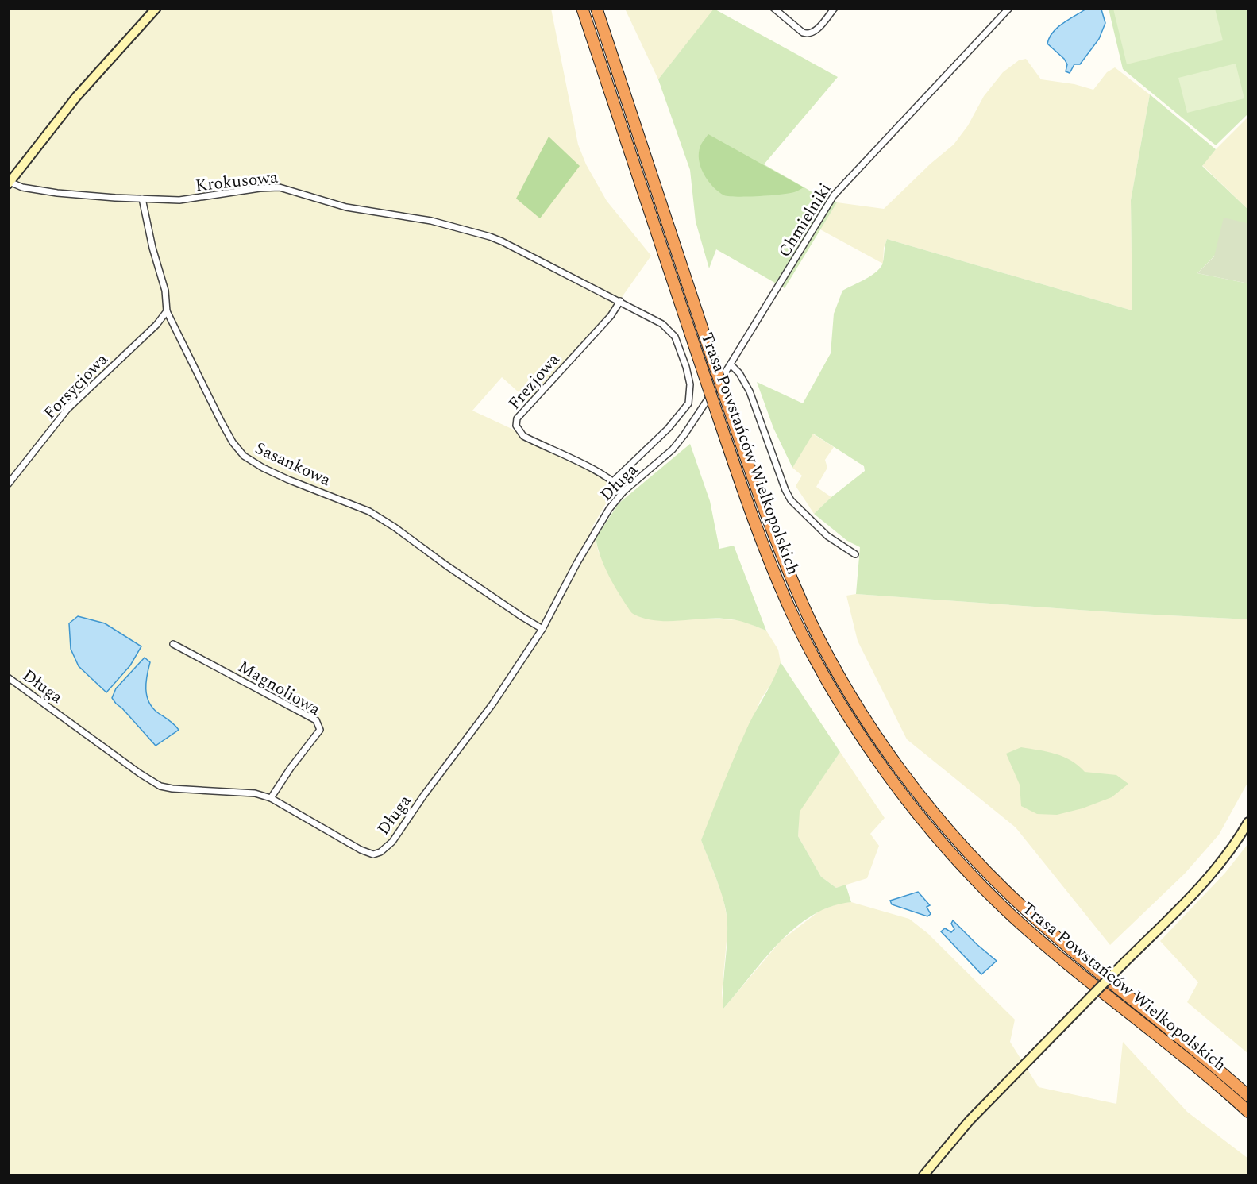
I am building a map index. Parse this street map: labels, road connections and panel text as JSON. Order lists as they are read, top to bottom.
{
  "streets": {
    "highway": ["Trasa Powstańców Wielkopolskich"],
    "street": [
      "Krokusowa",
      "Chmielniki",
      "Frezjowa",
      "Forsycjowa",
      "Sasankowa",
      "Długa",
      "Magnoliowa"
    ]
  },
  "crossings": [
    ["Krokusowa", "Frezjowa"],
    ["Krokusowa", "Sasankowa"],
    ["Chmielniki", "Długa"],
    ["Frezjowa", "Długa"],
    ["Forsycjowa", "Sasankowa"],
    ["Sasankowa", "Długa"],
    ["Długa", "Magnoliowa"]
  ]
}
